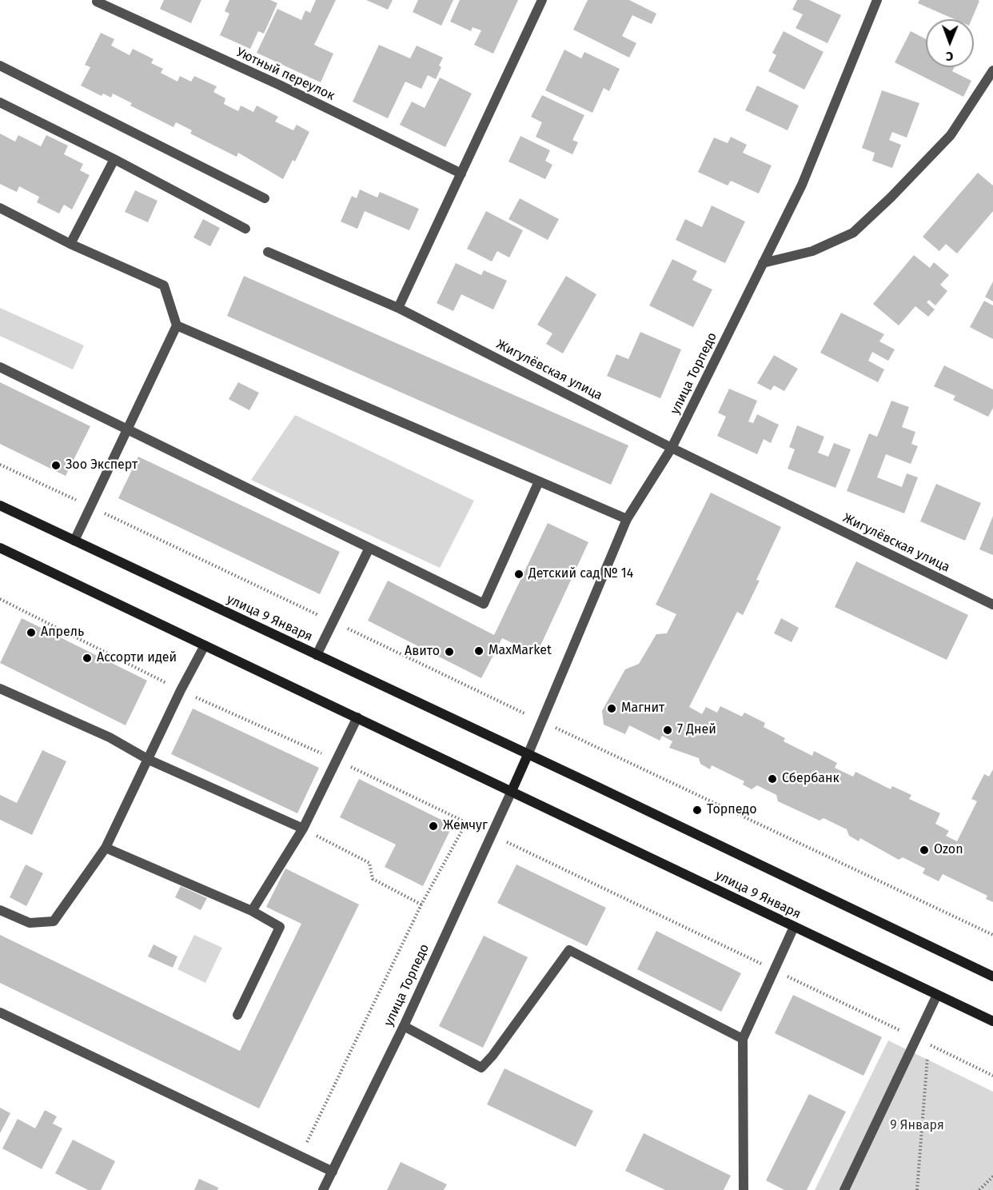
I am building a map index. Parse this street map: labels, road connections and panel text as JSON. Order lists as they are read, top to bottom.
{
  "streets": {
    "main road": ["улица 9 Января"],
    "street": ["Уютный переулок", "Жигулёвская улица", "улица Торпедо"]
  },
  "crossings": [
    ["Жигулёвская улица", "улица Торпедо"],
    ["улица Торпедо", "улица 9 Января"]
  ],
  "parks": ["9 Января"],
  "places": [
    "Зоо Эксперт",
    "Детский сад № 14",
    "Апрель",
    "MaxMarket",
    "Авито",
    "Ассорти идей",
    "Магнит",
    "7 Дней",
    "Сбербанк",
    "Торпедо",
    "Жемчуг",
    "Ozon"
  ],
  "north": "bottom"
}
